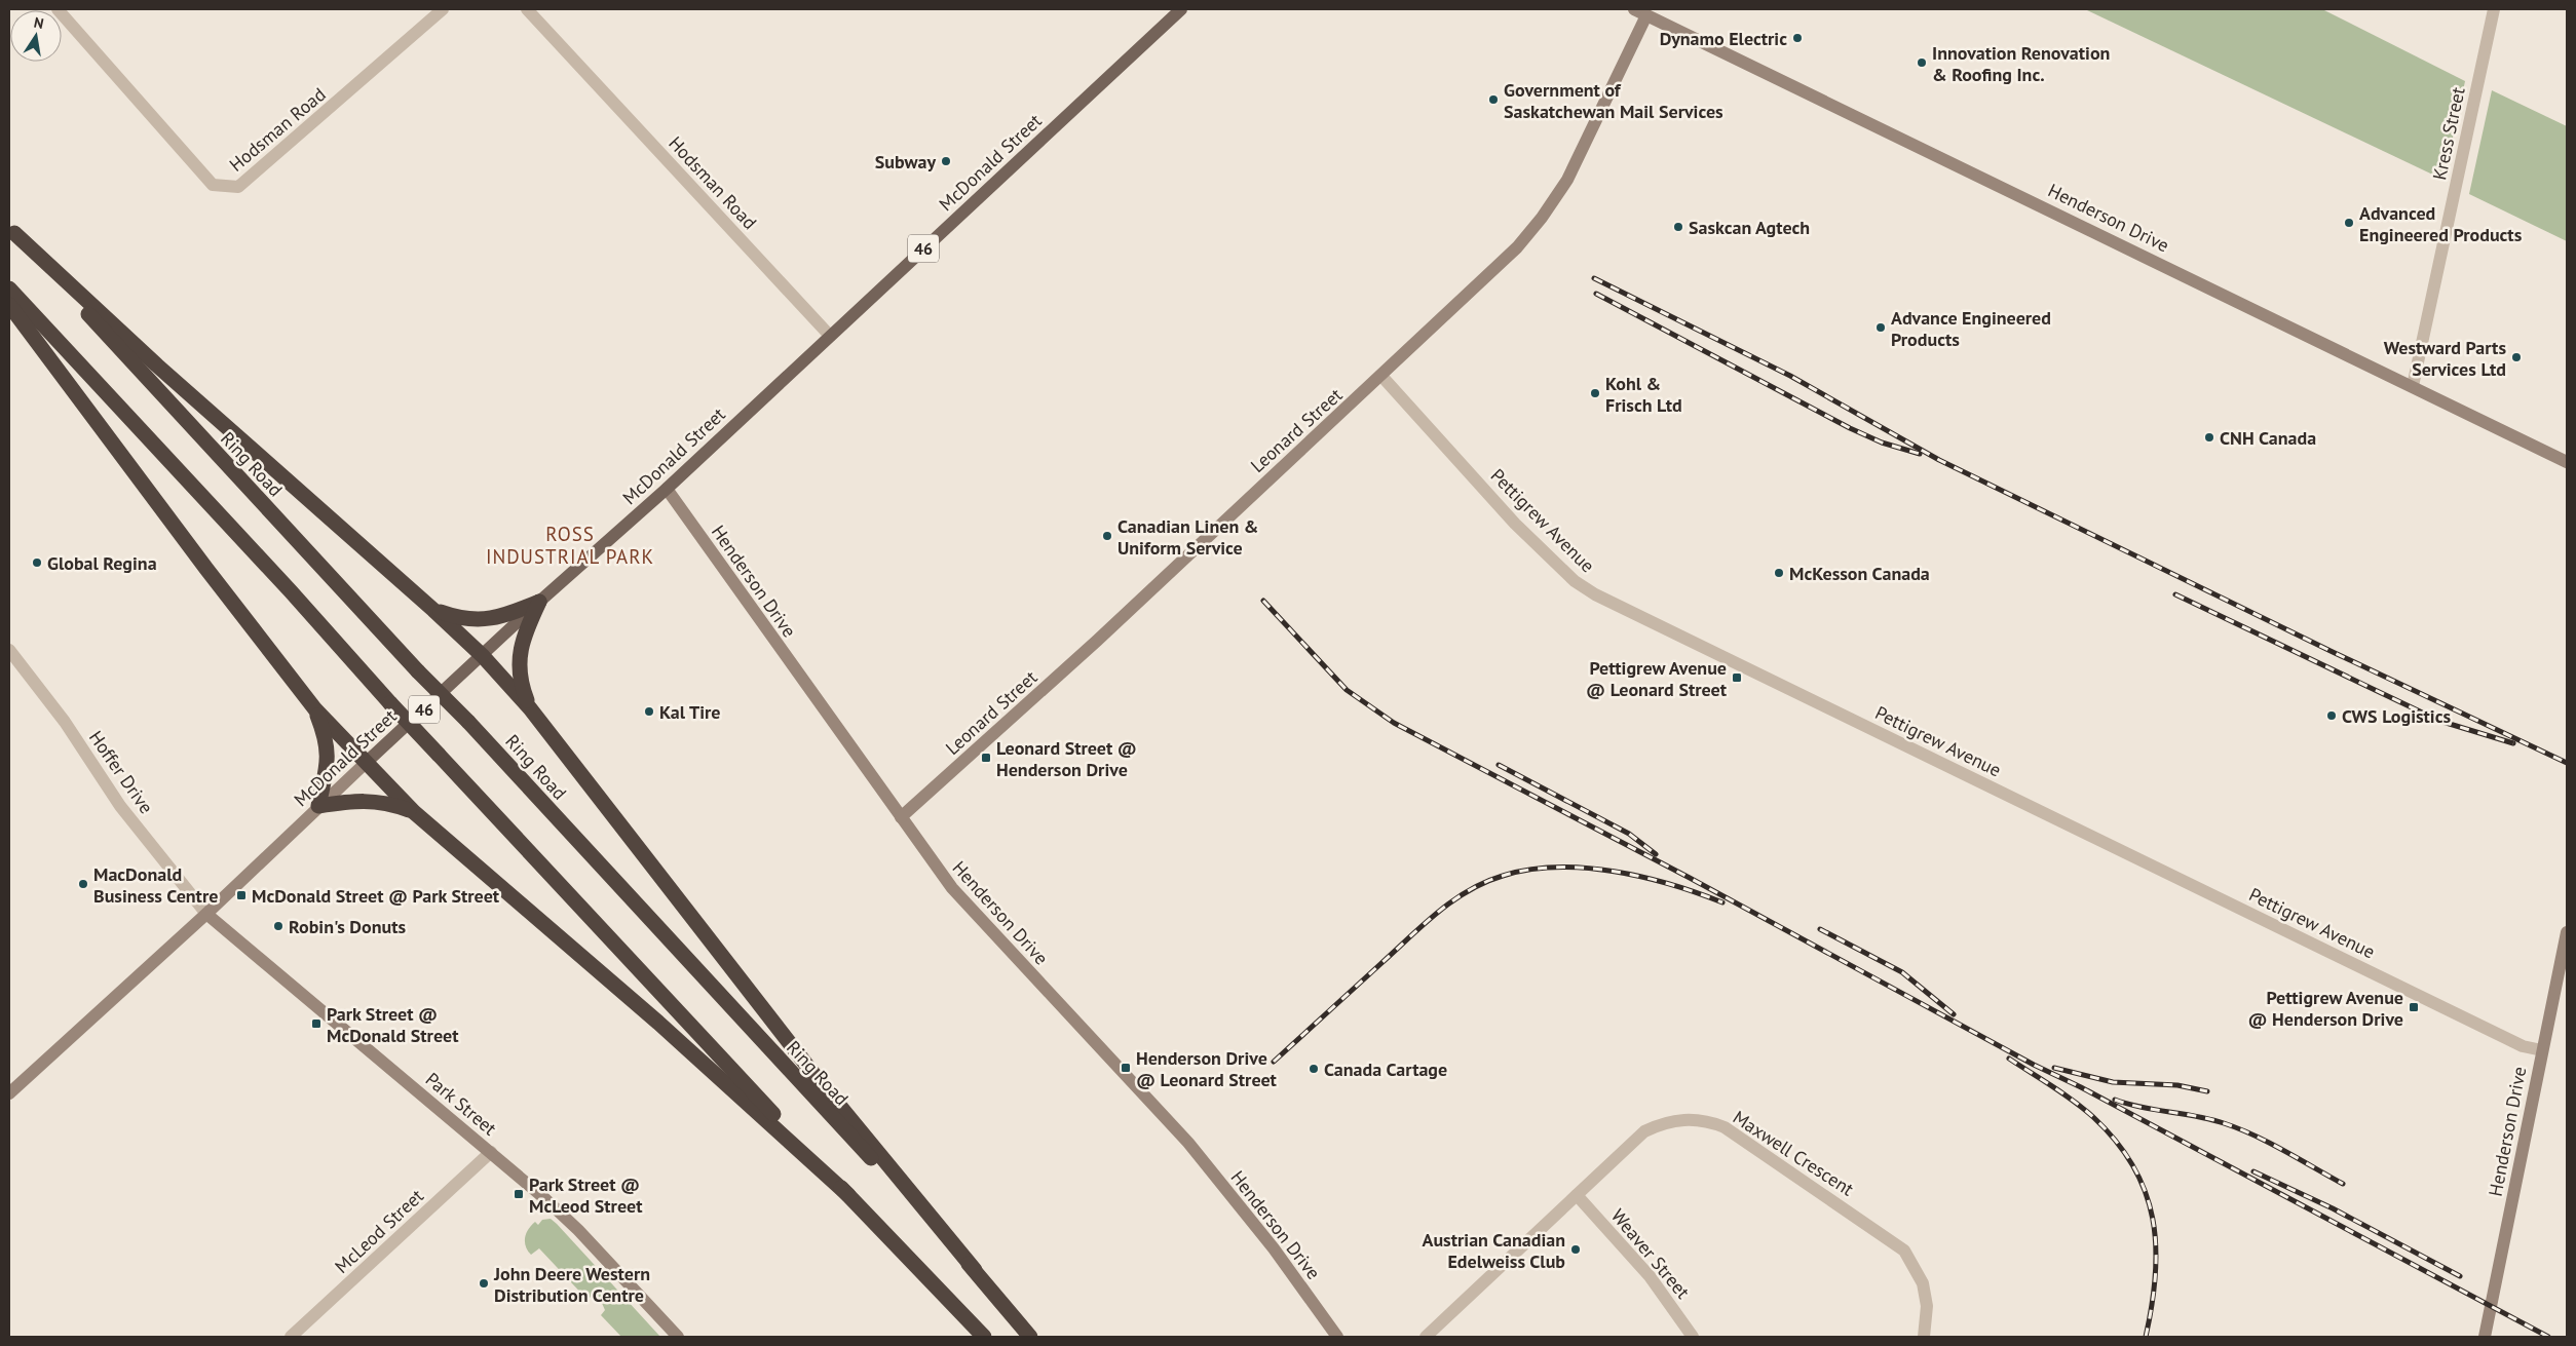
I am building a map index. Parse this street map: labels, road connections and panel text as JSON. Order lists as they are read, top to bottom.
{
  "streets": {
    "highway": ["Ring Road"],
    "main road": ["McDonald Street", "46"],
    "street": [
      "Hodsman Road",
      "Kress Street",
      "Henderson Drive",
      "Leonard Street",
      "Pettigrew Avenue",
      "Hoffer Drive",
      "Park Street",
      "Maxwell Crescent",
      "McLeod Street",
      "Weaver Street"
    ]
  },
  "crossings": [
    ["Hodsman Road", "McDonald Street"],
    ["Kress Street", "Henderson Drive"],
    ["McDonald Street", "Henderson Drive"],
    ["McDonald Street", "Hoffer Drive"],
    ["McDonald Street", "Park Street"],
    ["Henderson Drive", "Leonard Street"],
    ["Henderson Drive", "Pettigrew Avenue"],
    ["Leonard Street", "Pettigrew Avenue"],
    ["Hoffer Drive", "Park Street"],
    ["Park Street", "McLeod Street"],
    ["Maxwell Crescent", "Weaver Street"]
  ],
  "districts": ["ROSS INDUSTRIAL PARK"],
  "places": {
    "other": [
      "Dynamo Electric",
      "Innovation Renovation & Roofing Inc.",
      "Government of Saskatchewan Mail Services",
      "Subway",
      "Advanced Engineered Products",
      "Saskcan Agtech",
      "Advance Engineered Products",
      "Westward Parts Services Ltd",
      "Kohl & Frisch Ltd",
      "CNH Canada",
      "Canadian Linen & Uniform Service",
      "Global Regina",
      "McKesson Canada",
      "Kal Tire",
      "CWS Logistics",
      "MacDonald Business Centre",
      "Robin's Donuts",
      "Canada Cartage",
      "Austrian Canadian Edelweiss Club",
      "John Deere Western Distribution Centre"
    ],
    "transit": [
      "Pettigrew Avenue @ Leonard Street",
      "Leonard Street @ Henderson Drive",
      "McDonald Street @ Park Street",
      "Pettigrew Avenue @ Henderson Drive",
      "Park Street @ McDonald Street",
      "Henderson Drive @ Leonard Street",
      "Park Street @ McLeod Street"
    ]
  },
  "north": "top"
}
